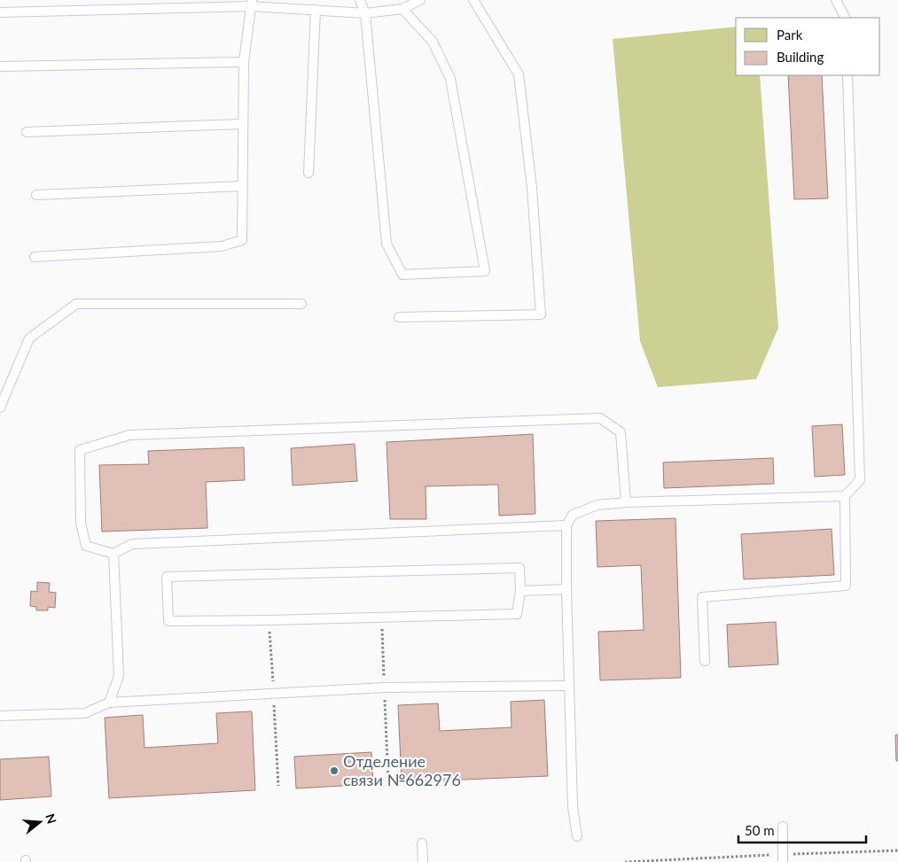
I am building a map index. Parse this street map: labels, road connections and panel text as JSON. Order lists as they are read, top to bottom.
{
  "places": ["Отделение связи №662976"],
  "legend": ["Park", "Building"],
  "scale_bar": "50 m",
  "north": "right"
}
